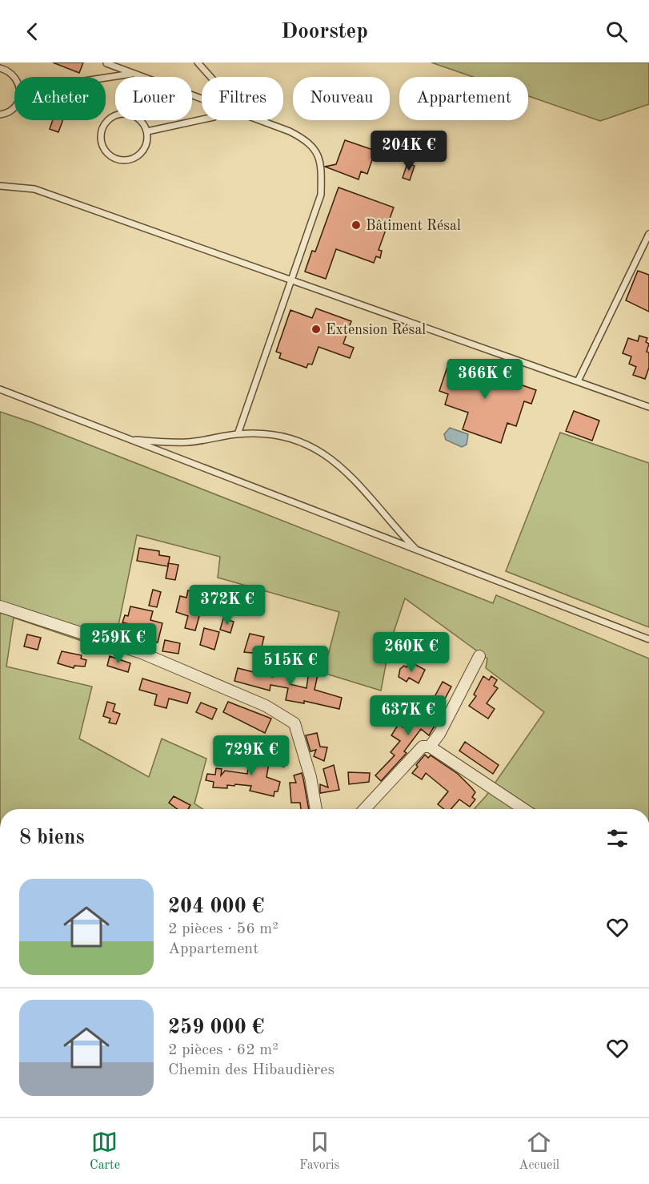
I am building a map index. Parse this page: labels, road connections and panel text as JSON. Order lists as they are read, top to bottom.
{
  "places": ["Bâtiment Résal", "Extension Résal"],
  "page": {
    "header": "Doorstep",
    "chip": [
      "Acheter",
      "Louer",
      "Filtres",
      "Nouveau",
      "Appartement"
    ],
    "price": [
      "204K €",
      "366K €",
      "372K €",
      "259K €",
      "260K €",
      "515K €",
      "637K €",
      "729K €"
    ],
    "heading": "8 biens",
    "list": [
      {
        "name": "204 000 €",
        "note": "2 pièces · 56 m² · Appartement"
      },
      {
        "name": "259 000 €",
        "note": "2 pièces · 62 m² · Chemin des Hibaudières"
      }
    ],
    "tabs": ["Carte", "Favoris", "Accueil"]
  }
}
